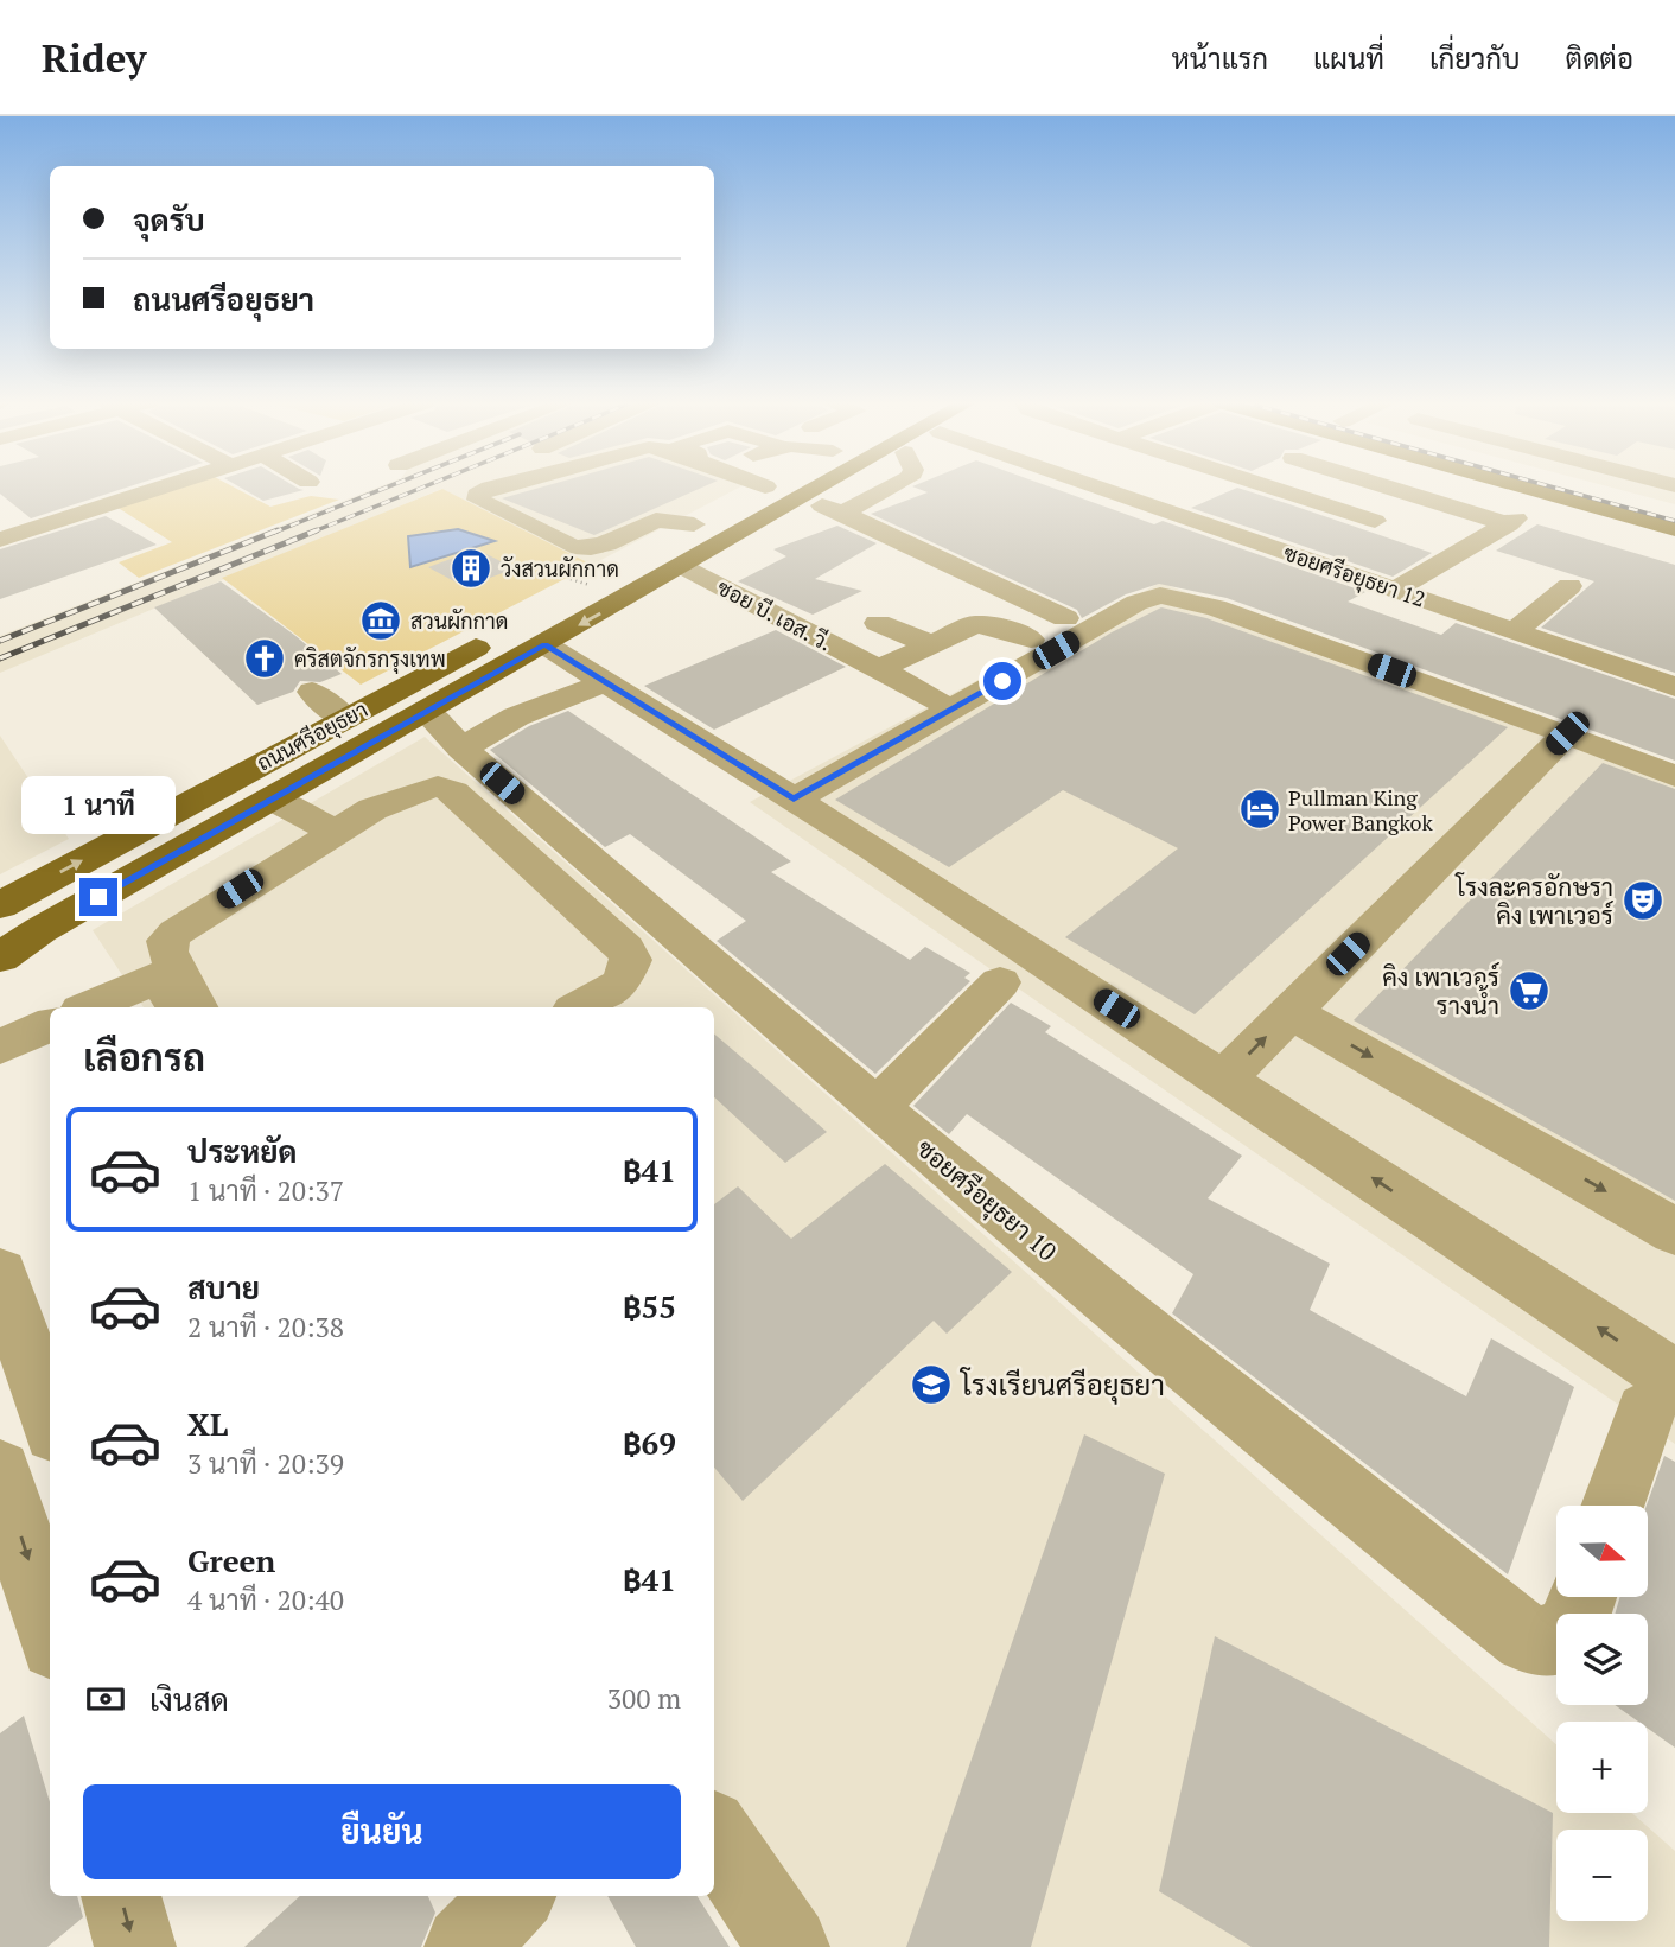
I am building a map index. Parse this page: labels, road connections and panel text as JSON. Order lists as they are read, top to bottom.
{
  "streets": {
    "main road": ["ถนนศรีอยุธยา"],
    "street": ["ซอยศรีอยุธยา 12", "ซอย บี. เอส. วี.", "ซอยศรีอยุธยา 10"]
  },
  "crossings": [
    ["ซอย บี. เอส. วี.", "ถนนศรีอยุธยา"],
    ["ถนนศรีอยุธยา", "ซอยศรีอยุธยา 10"]
  ],
  "places": {
    "building": ["วังสวนผักกาด"],
    "museum": ["สวนผักกาด"],
    "church": ["คริสตจักรกรุงเทพ"],
    "hotel": ["Pullman King Power Bangkok"],
    "theatre": ["โรงละครอักษรา คิง เพาเวอร์"],
    "supermarket": ["คิง เพาเวอร์ รางน้ำ"],
    "school or university": ["โรงเรียนศรีอยุธยา"]
  },
  "north": "right",
  "page": {
    "header": "Ridey",
    "nav": [
      "หน้าแรก",
      "แผนที่",
      "เกี่ยวกับ",
      "ติดต่อ"
    ],
    "banner": ["จุดรับ", "ถนนศรีอยุธยา"],
    "bubble": "1 นาที",
    "heading": "เลือกรถ",
    "list": [
      {
        "name": "ประหยัด",
        "note": "1 นาที · 20:37",
        "value": "฿41"
      },
      {
        "name": "สบาย",
        "note": "2 นาที · 20:38",
        "value": "฿55"
      },
      {
        "name": "XL",
        "note": "3 นาที · 20:39",
        "value": "฿69"
      },
      {
        "name": "Green",
        "note": "4 นาที · 20:40",
        "value": "฿41"
      }
    ],
    "map_buttons": ["+", "−"],
    "pay": ["เงินสด", "300 m"],
    "buttons": "ยืนยัน"
  }
}
